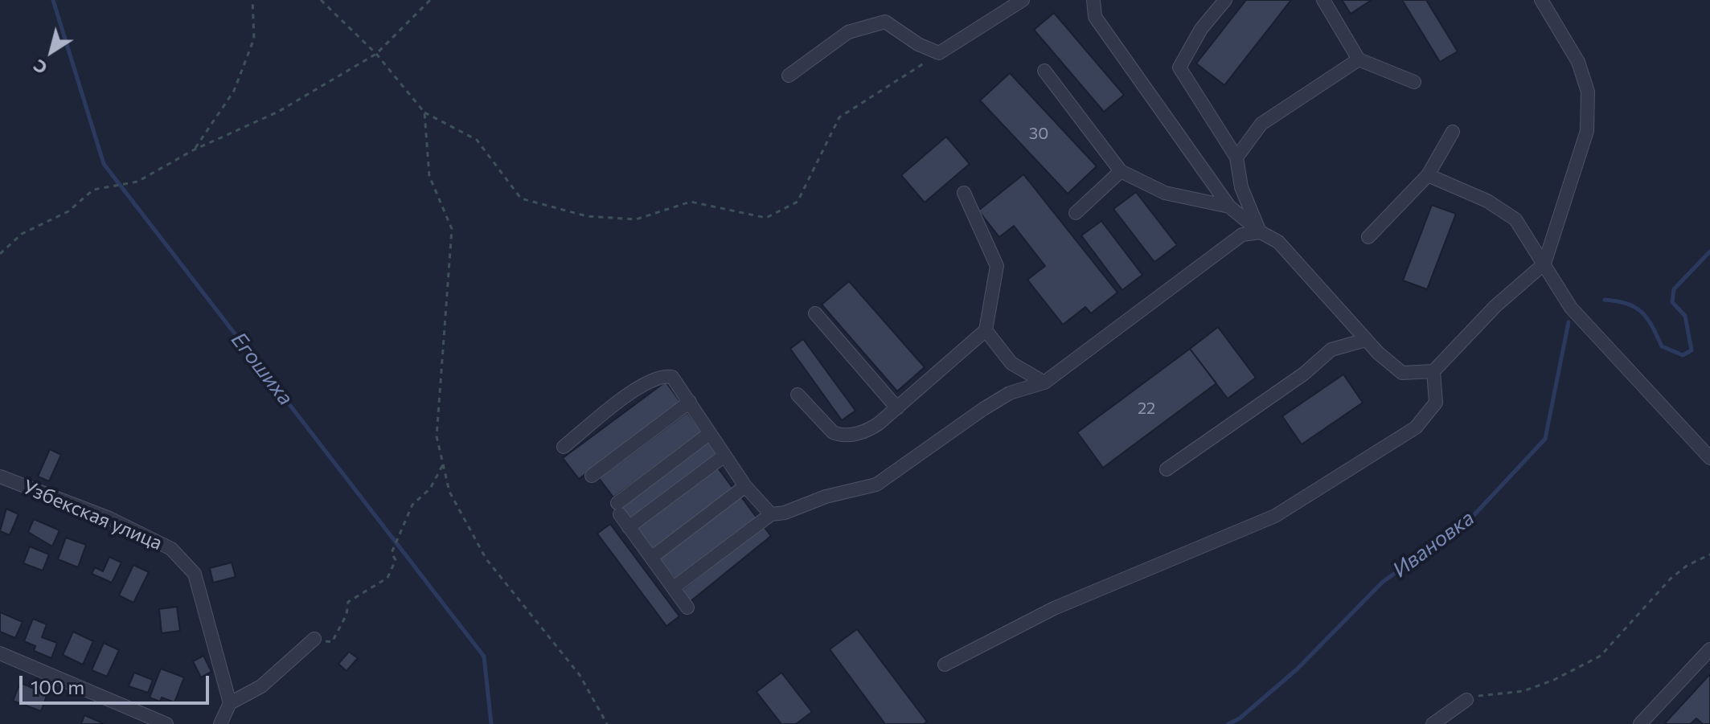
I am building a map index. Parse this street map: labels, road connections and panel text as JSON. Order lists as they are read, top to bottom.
{
  "streets": {
    "street": ["Узбекская улица"]
  },
  "water": ["Егошиха", "Ивановка"],
  "house_numbers": ["30", "22"],
  "scale_bar": "100 m",
  "north": "bottom left"
}
